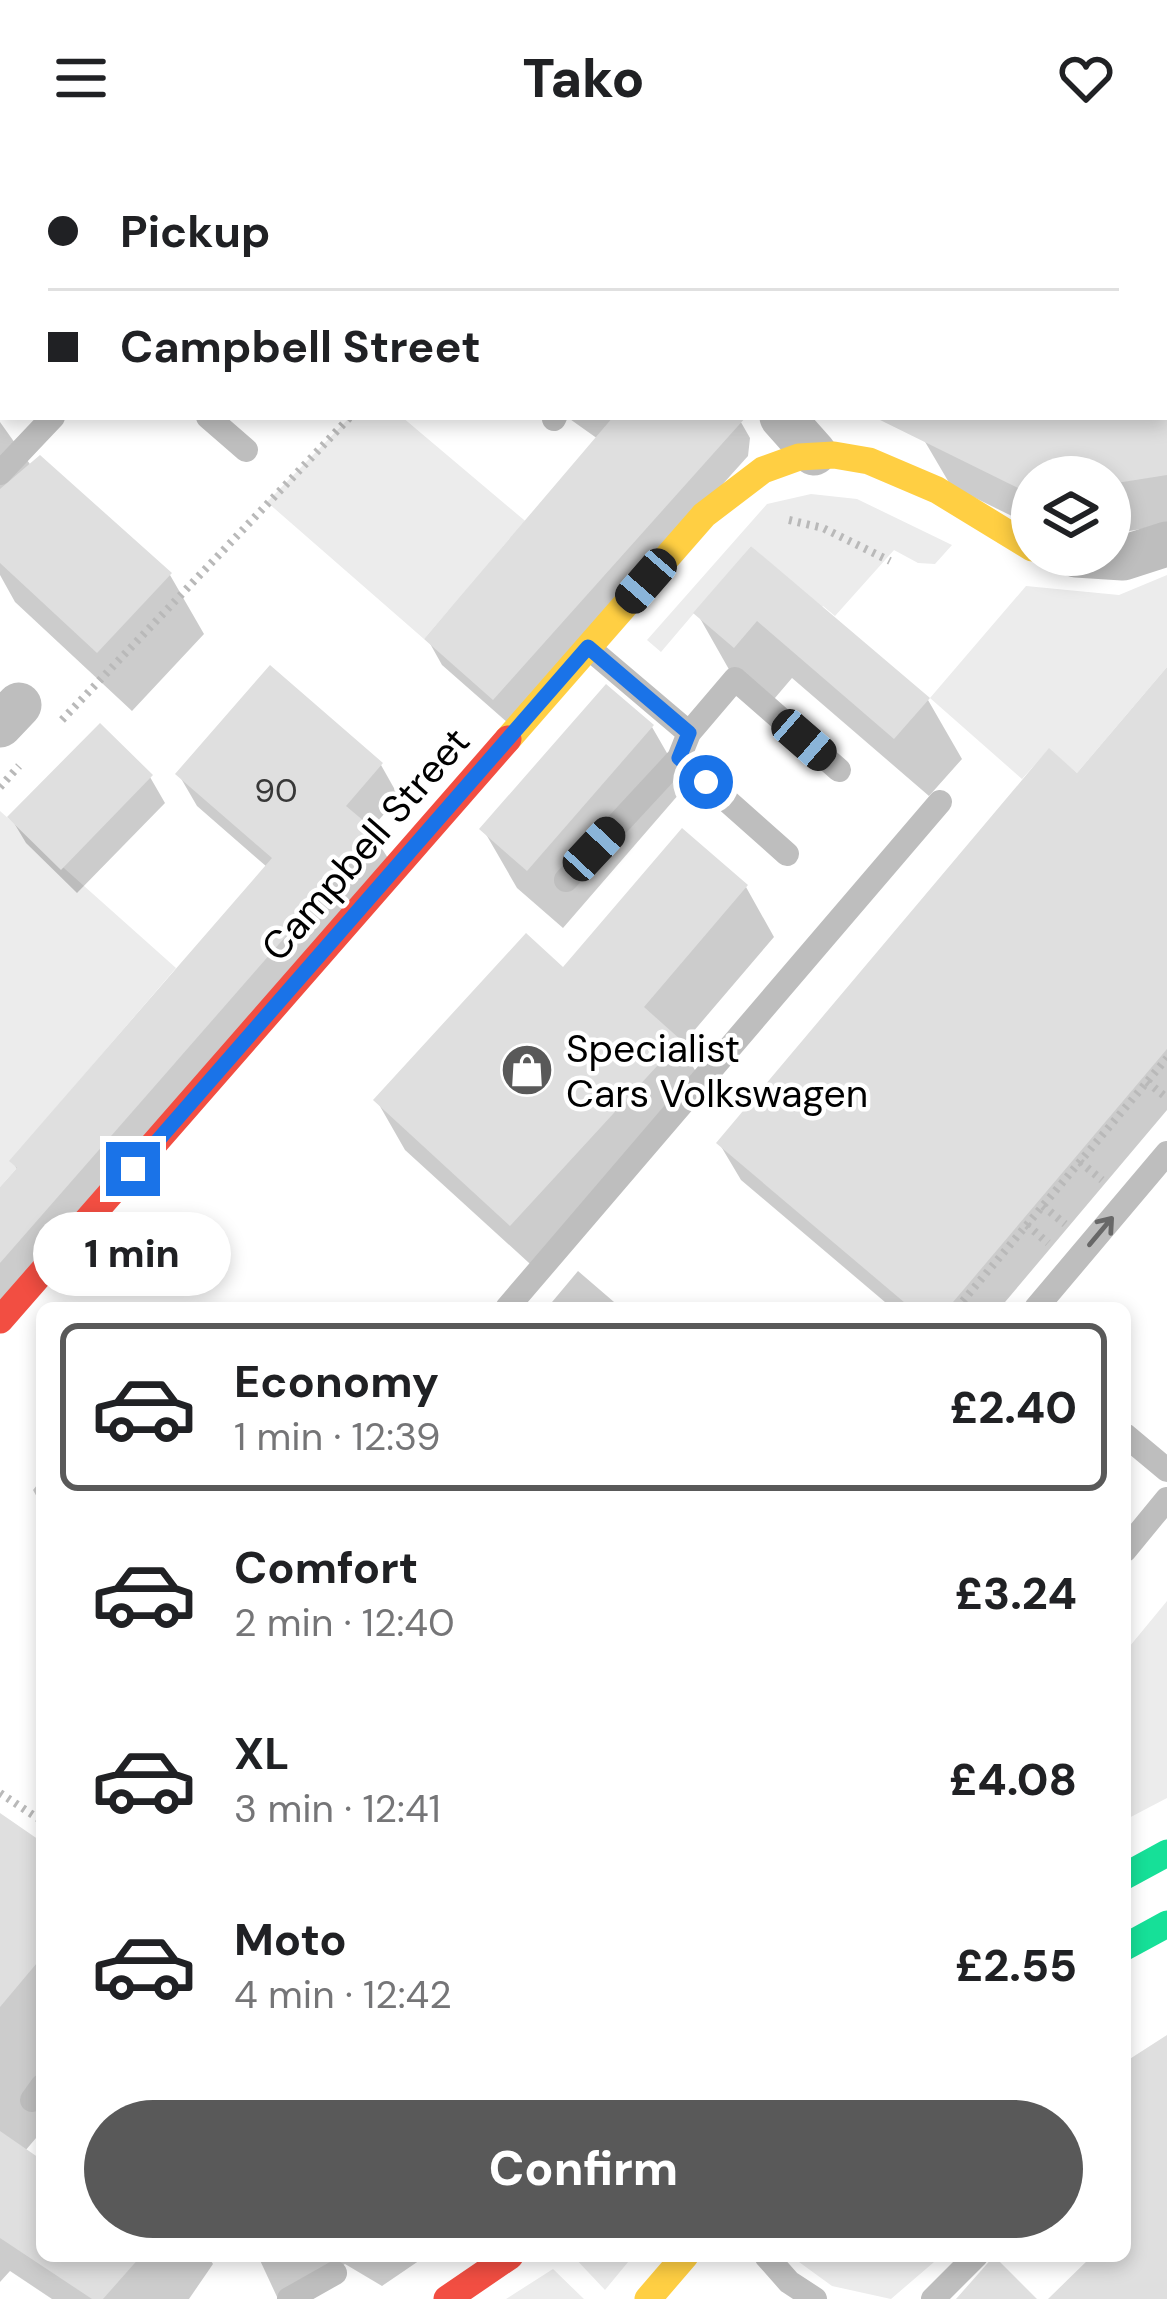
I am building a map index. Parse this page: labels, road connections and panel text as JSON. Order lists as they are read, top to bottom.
{
  "streets": {
    "street": ["Campbell Street"]
  },
  "places": {
    "shop": ["Specialist Cars Volkswagen"]
  },
  "house_numbers": ["90"],
  "page": {
    "header": "Tako",
    "banner": ["Pickup", "Campbell Street"],
    "bubble": "1 min",
    "list": [
      {
        "name": "Economy",
        "note": "1 min · 12:39",
        "value": "£2.40"
      },
      {
        "name": "Comfort",
        "note": "2 min · 12:40",
        "value": "£3.24"
      },
      {
        "name": "XL",
        "note": "3 min · 12:41",
        "value": "£4.08"
      },
      {
        "name": "Moto",
        "note": "4 min · 12:42",
        "value": "£2.55"
      }
    ],
    "buttons": "Confirm"
  }
}
